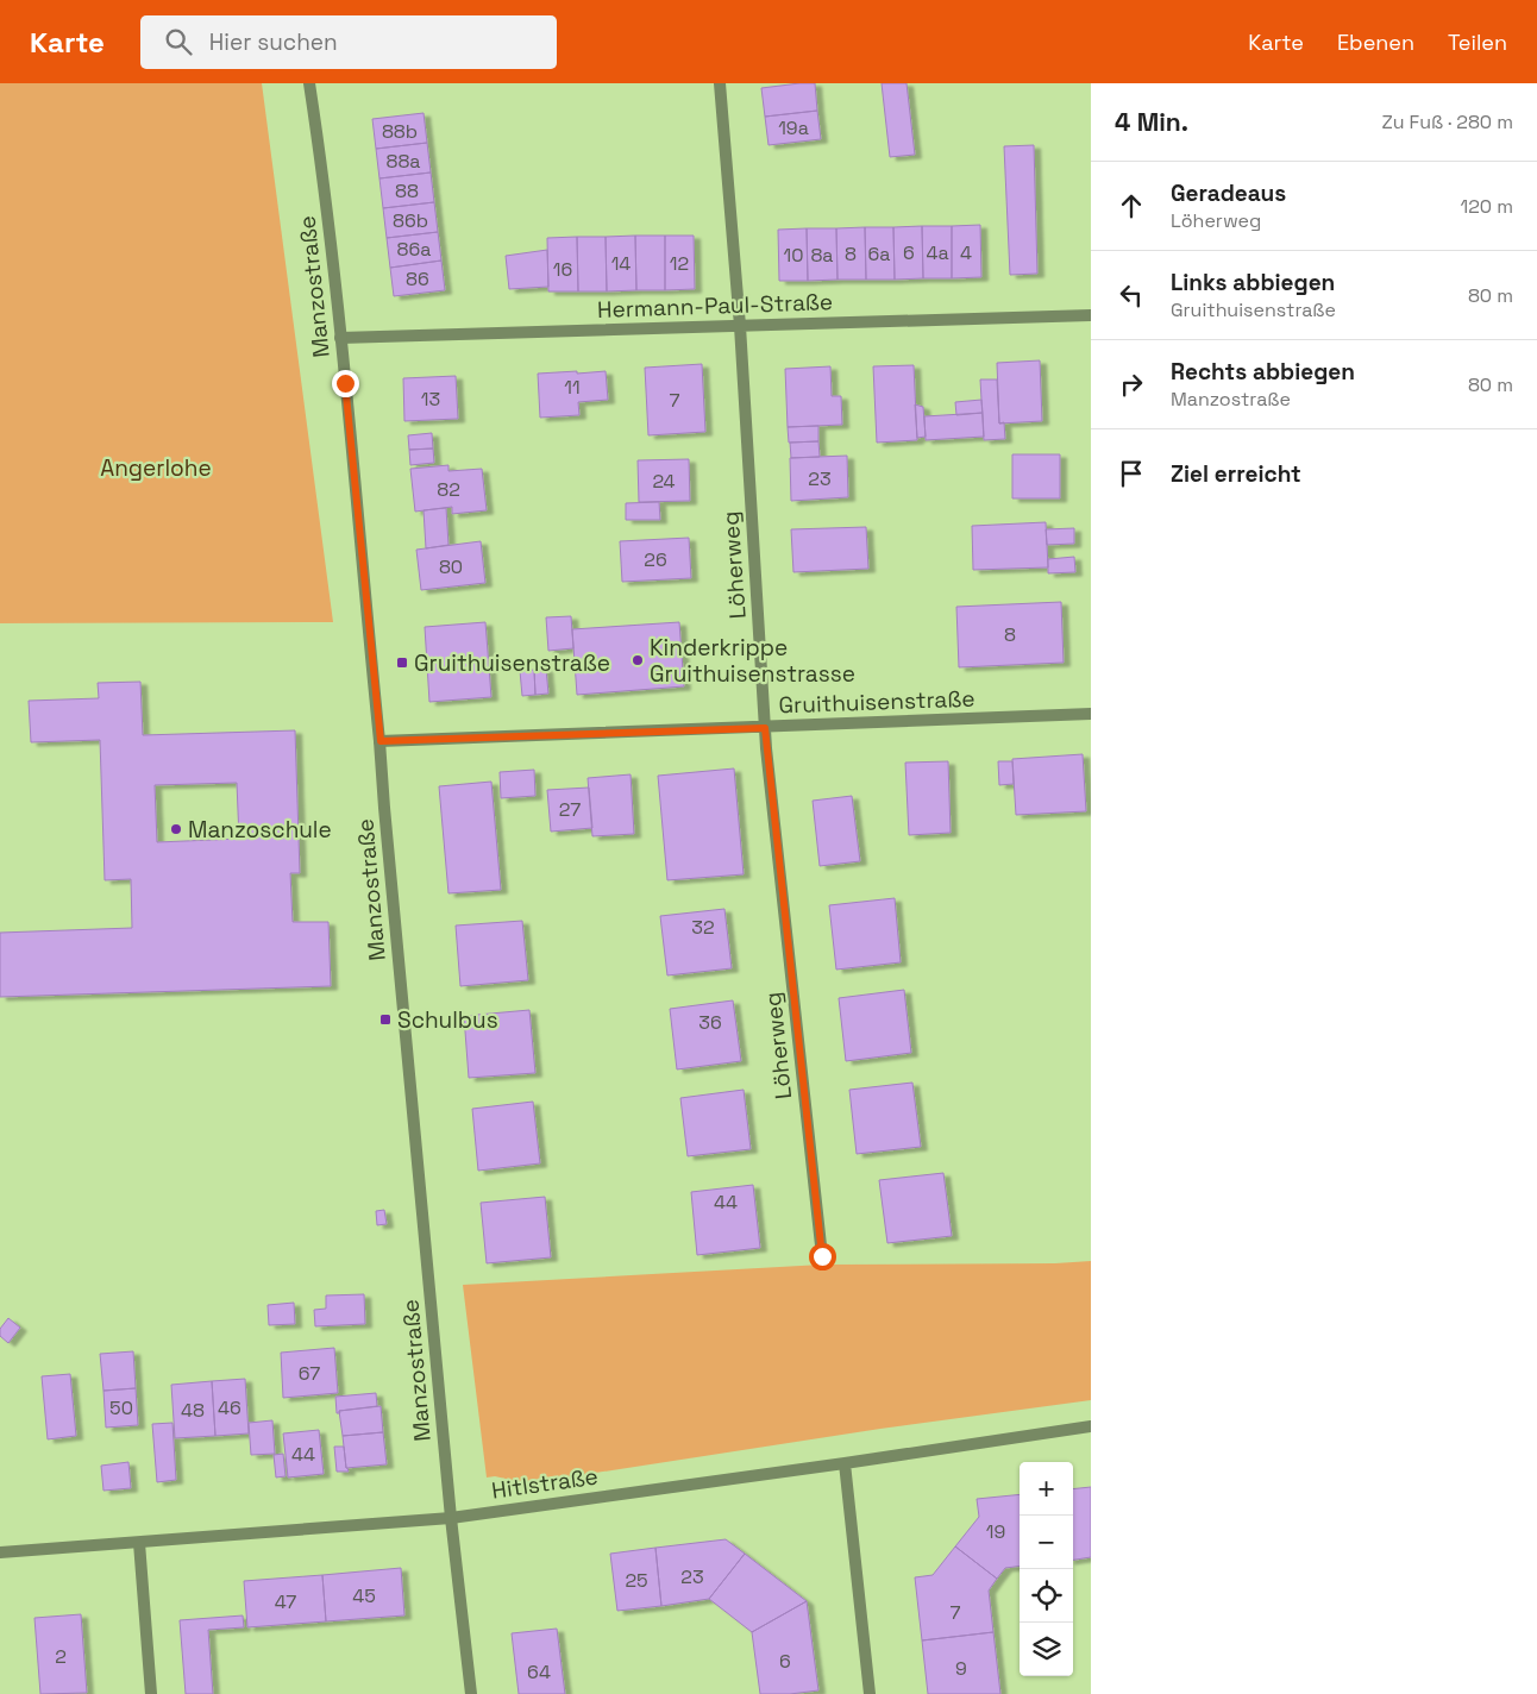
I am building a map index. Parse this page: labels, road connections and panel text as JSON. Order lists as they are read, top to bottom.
{
  "streets": {
    "street": [
      "Manzostraße",
      "Hermann-Paul-Straße",
      "Löherweg",
      "Gruithuisenstraße",
      "Hitlstraße"
    ]
  },
  "crossings": [
    ["Manzostraße", "Hermann-Paul-Straße"],
    ["Manzostraße", "Gruithuisenstraße"],
    ["Manzostraße", "Hitlstraße"],
    ["Hermann-Paul-Straße", "Löherweg"],
    ["Löherweg", "Gruithuisenstraße"]
  ],
  "parks": ["Angerlohe"],
  "places": {
    "other": ["Kinderkrippe Gruithuisenstrasse", "Manzoschule"],
    "transit": ["Gruithuisenstraße", "Schulbus"]
  },
  "house_numbers": [
    "19a",
    "88b",
    "88a",
    "88",
    "86b",
    "86a",
    "6",
    "4a",
    "4",
    "8",
    "6a",
    "10",
    "8a",
    "14",
    "12",
    "16",
    "86",
    "11",
    "13",
    "7",
    "23",
    "24",
    "82",
    "26",
    "80",
    "8",
    "27",
    "32",
    "36",
    "44",
    "67",
    "50",
    "46",
    "48",
    "44",
    "19",
    "23",
    "25",
    "45",
    "47",
    "7",
    "2",
    "6",
    "9",
    "64"
  ],
  "page": {
    "header": "Karte",
    "search": "Hier suchen",
    "nav": ["Karte", "Ebenen", "Teilen"],
    "heading": ["4 Min.", "Zu Fuß · 280 m"],
    "list": [
      ["Geradeaus", "Löherweg", "120 m"],
      ["Links abbiegen", "Gruithuisenstraße", "80 m"],
      ["Rechts abbiegen", "Manzostraße", "80 m"],
      "Ziel erreicht"
    ],
    "map_buttons": ["+", "−"]
  }
}
